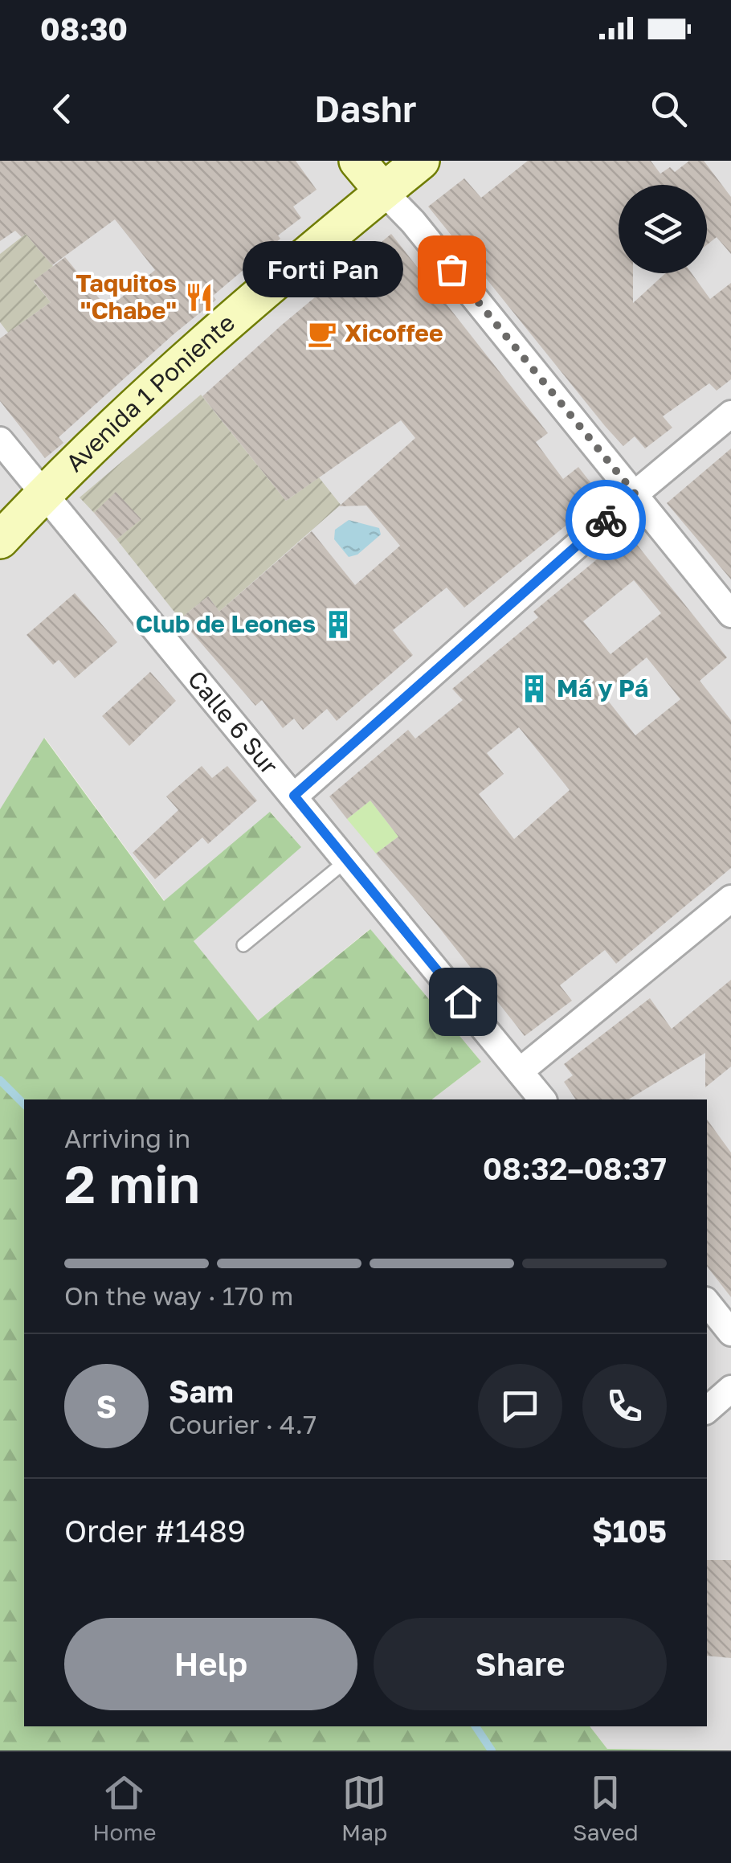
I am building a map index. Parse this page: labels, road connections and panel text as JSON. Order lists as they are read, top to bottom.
{
  "streets": {
    "street": ["Avenida 1 Poniente", "Calle 6 Sur"]
  },
  "crossings": [
    ["Avenida 1 Poniente", "Calle 6 Sur"]
  ],
  "places": {
    "other": ["Forti Pan"],
    "restaurant": ["Taquitos \"Chabe\""],
    "cafe": ["Xicoffee"],
    "building": ["Club de Leones", "Má y Pá"]
  },
  "page": {
    "status": "08:30",
    "header": "Dashr",
    "bubble": "Forti Pan",
    "heading": ["2 min", "Arriving in", "08:32–08:37"],
    "panel": [
      "Sam",
      "Courier · 4.7",
      "Order #1489",
      "$105"
    ],
    "bar": "On the way · 170 m",
    "round": "S",
    "buttons": ["Help", "Share"],
    "tabs": ["Home", "Map", "Saved"]
  }
}
